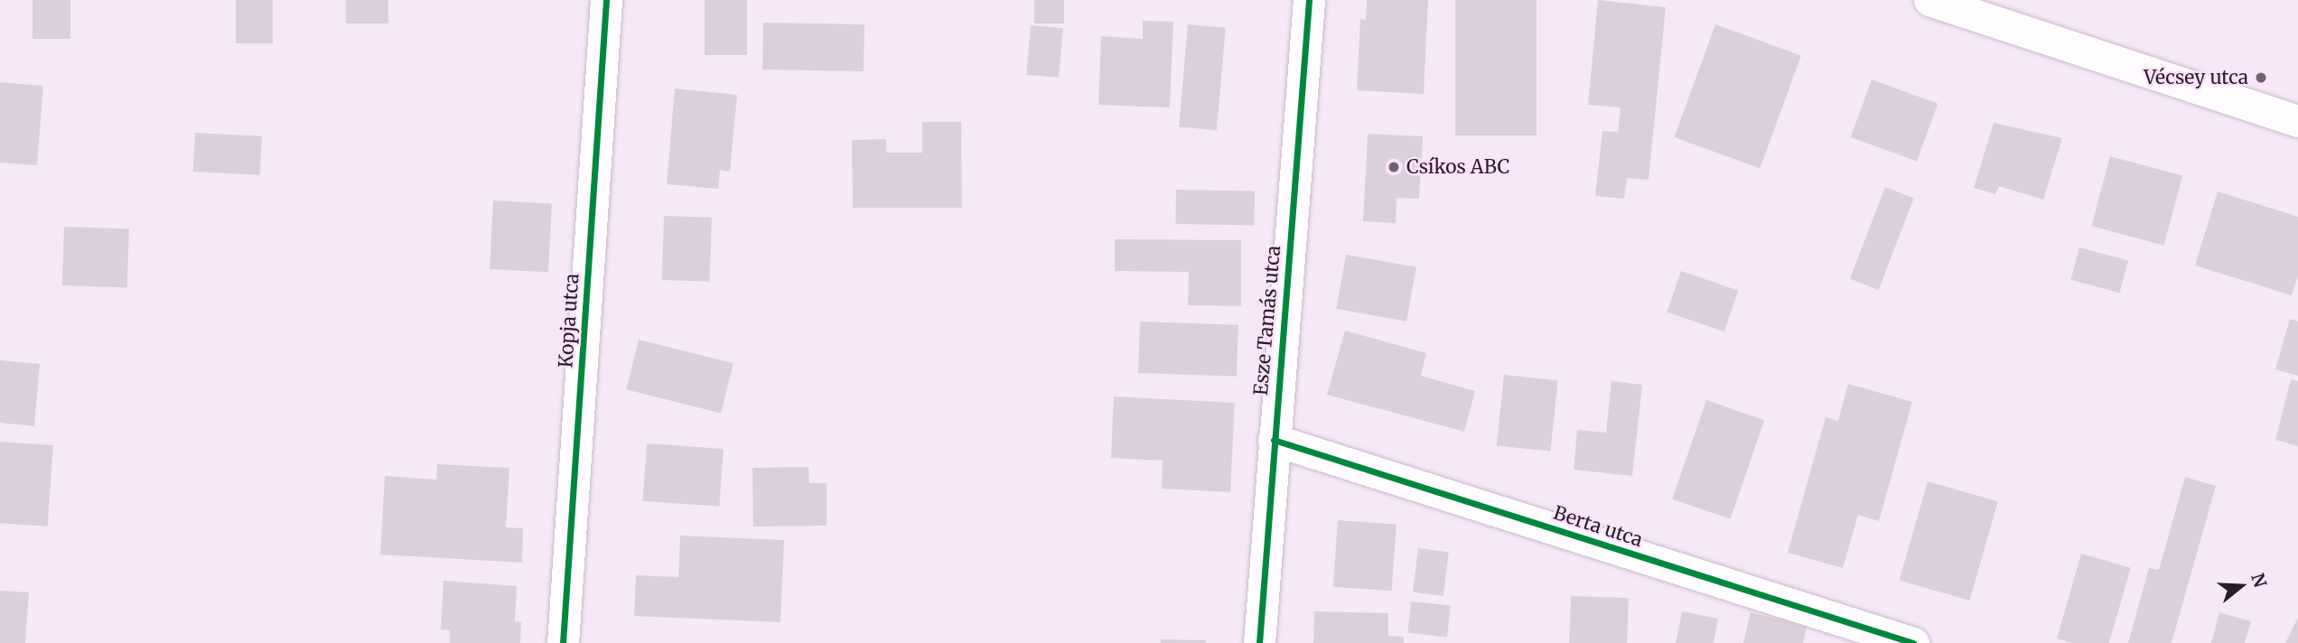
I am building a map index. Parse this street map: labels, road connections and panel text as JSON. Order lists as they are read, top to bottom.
{
  "streets": {
    "street": ["Kopja utca", "Esze Tamás utca", "Berta utca"]
  },
  "crossings": [
    ["Esze Tamás utca", "Berta utca"]
  ],
  "places": ["Vécsey utca", "Csíkos ABC"],
  "north": "right"
}
